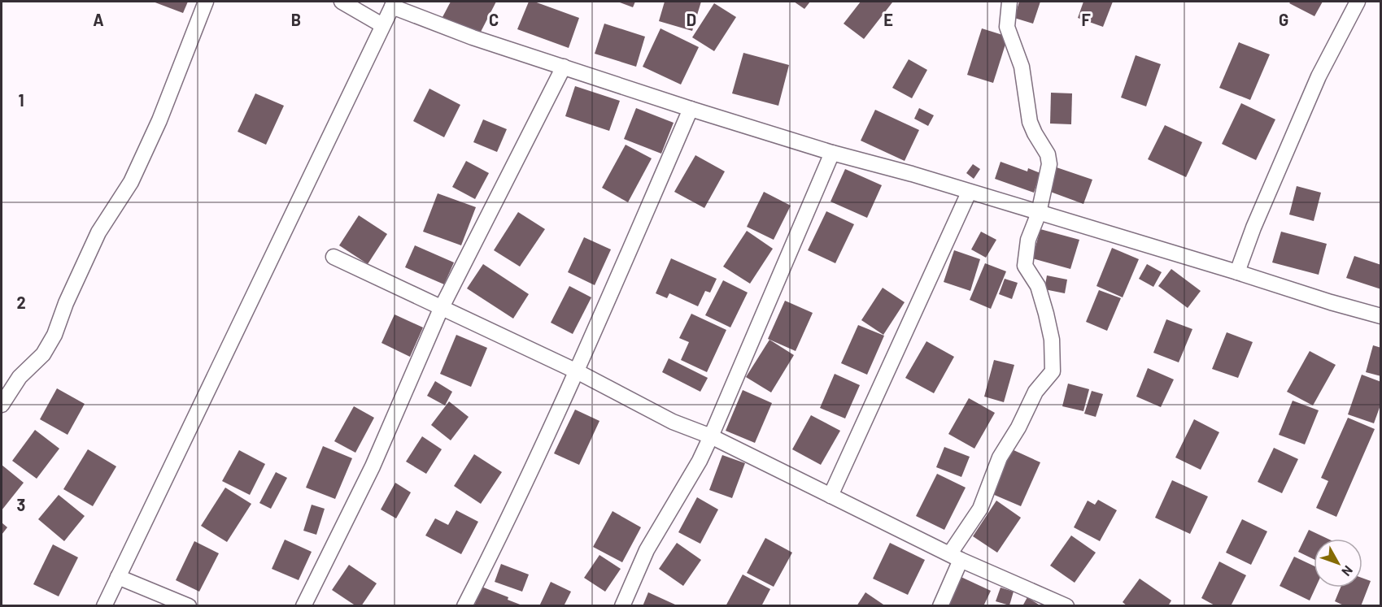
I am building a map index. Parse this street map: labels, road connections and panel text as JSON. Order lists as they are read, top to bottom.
{
  "north": "bottom right",
  "grid": {
    "columns": [
      "A",
      "B",
      "C",
      "D",
      "E",
      "F",
      "G"
    ],
    "rows": ["1", "2", "3"]
  }
}
